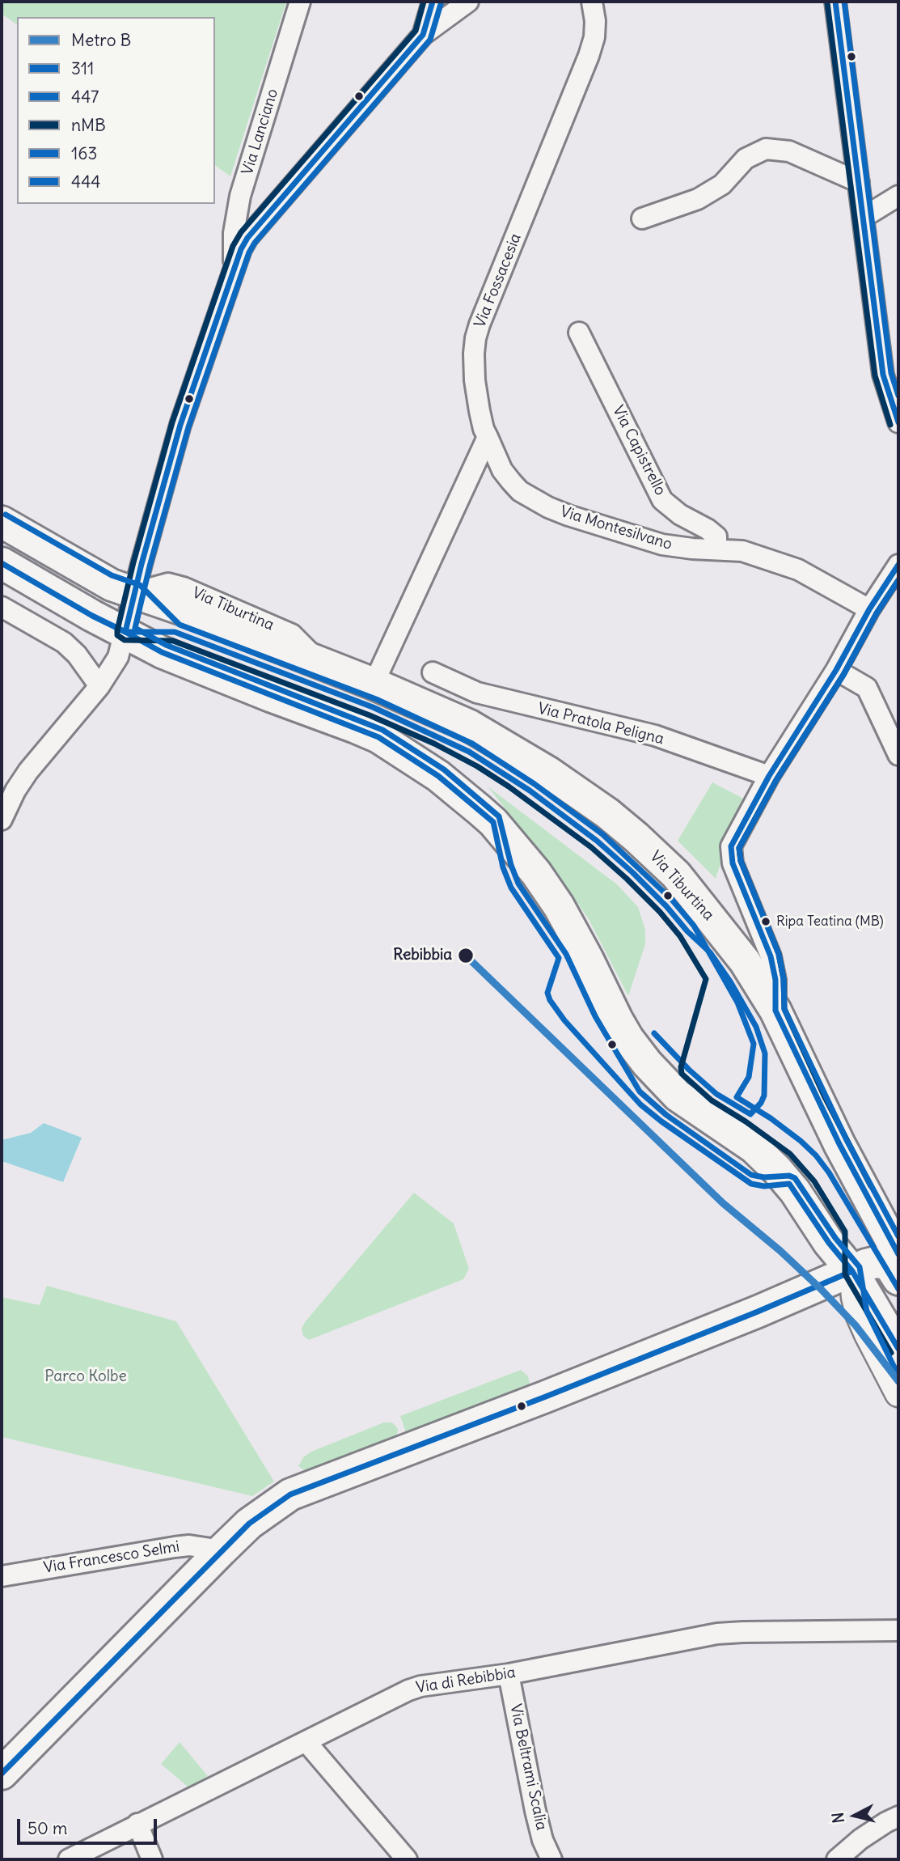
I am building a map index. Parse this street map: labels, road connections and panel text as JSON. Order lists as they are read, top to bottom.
{
  "streets": {
    "main road": ["Via Tiburtina"],
    "street": [
      "Via Lanciano",
      "Via Fossacesia",
      "Via Capistrello",
      "Via Montesilvano",
      "Via Pratola Peligna",
      "Via Francesco Selmi",
      "Via di Rebibbia",
      "Via Beltrami Scalia"
    ]
  },
  "crossings": [
    ["Via Lanciano", "Via Tiburtina"],
    ["Via Fossacesia", "Via Montesilvano"],
    ["Via Capistrello", "Via Montesilvano"],
    ["Via di Rebibbia", "Via Beltrami Scalia"]
  ],
  "parks": ["Parco Kolbe"],
  "places": ["Ripa Teatina (MB)", "Rebibbia"],
  "lines": [
    "transit line 311",
    "transit line nMB",
    "transit line 163",
    "transit line 444",
    "transit line 447",
    "metro line B"
  ],
  "legend": [
    "Metro B",
    "311",
    "447",
    "nMB",
    "163",
    "444"
  ],
  "scale_bar": "50 m",
  "north": "left"
}
